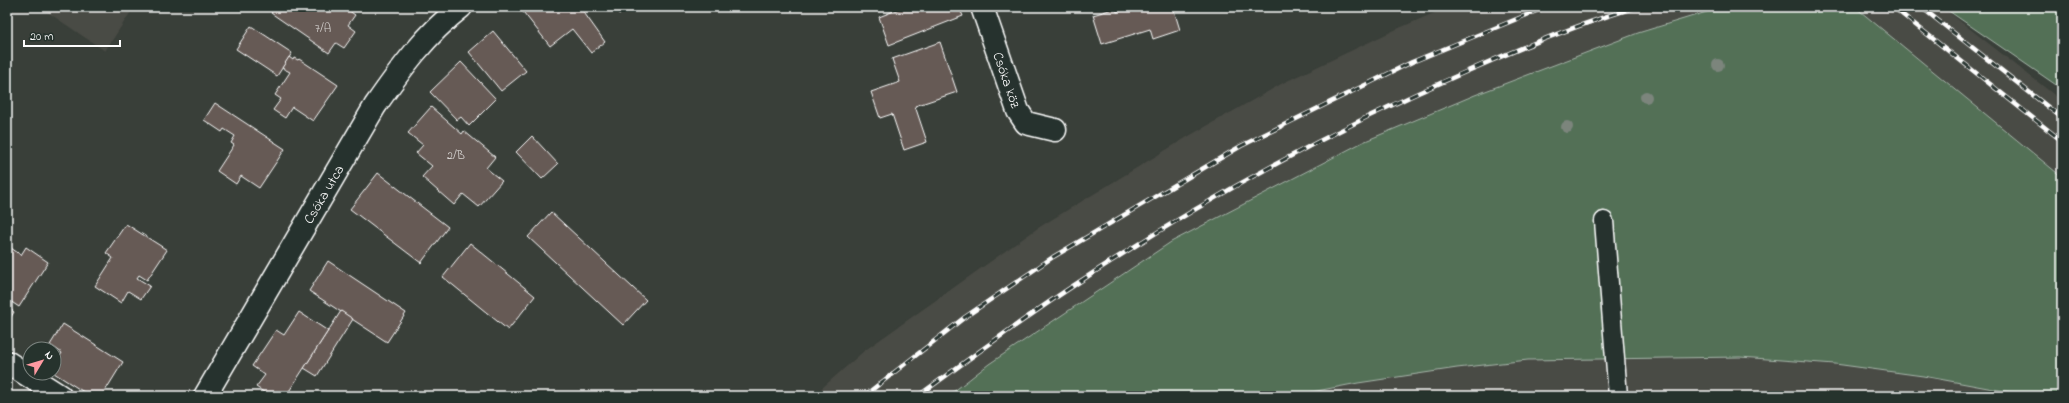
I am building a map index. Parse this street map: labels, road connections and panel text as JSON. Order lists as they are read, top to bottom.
{
  "streets": {
    "street": ["Csóka köz", "Csóka utca"]
  },
  "house_numbers": ["7/A", "2/B"],
  "scale_bar": "20 m",
  "north": "top right"
}
